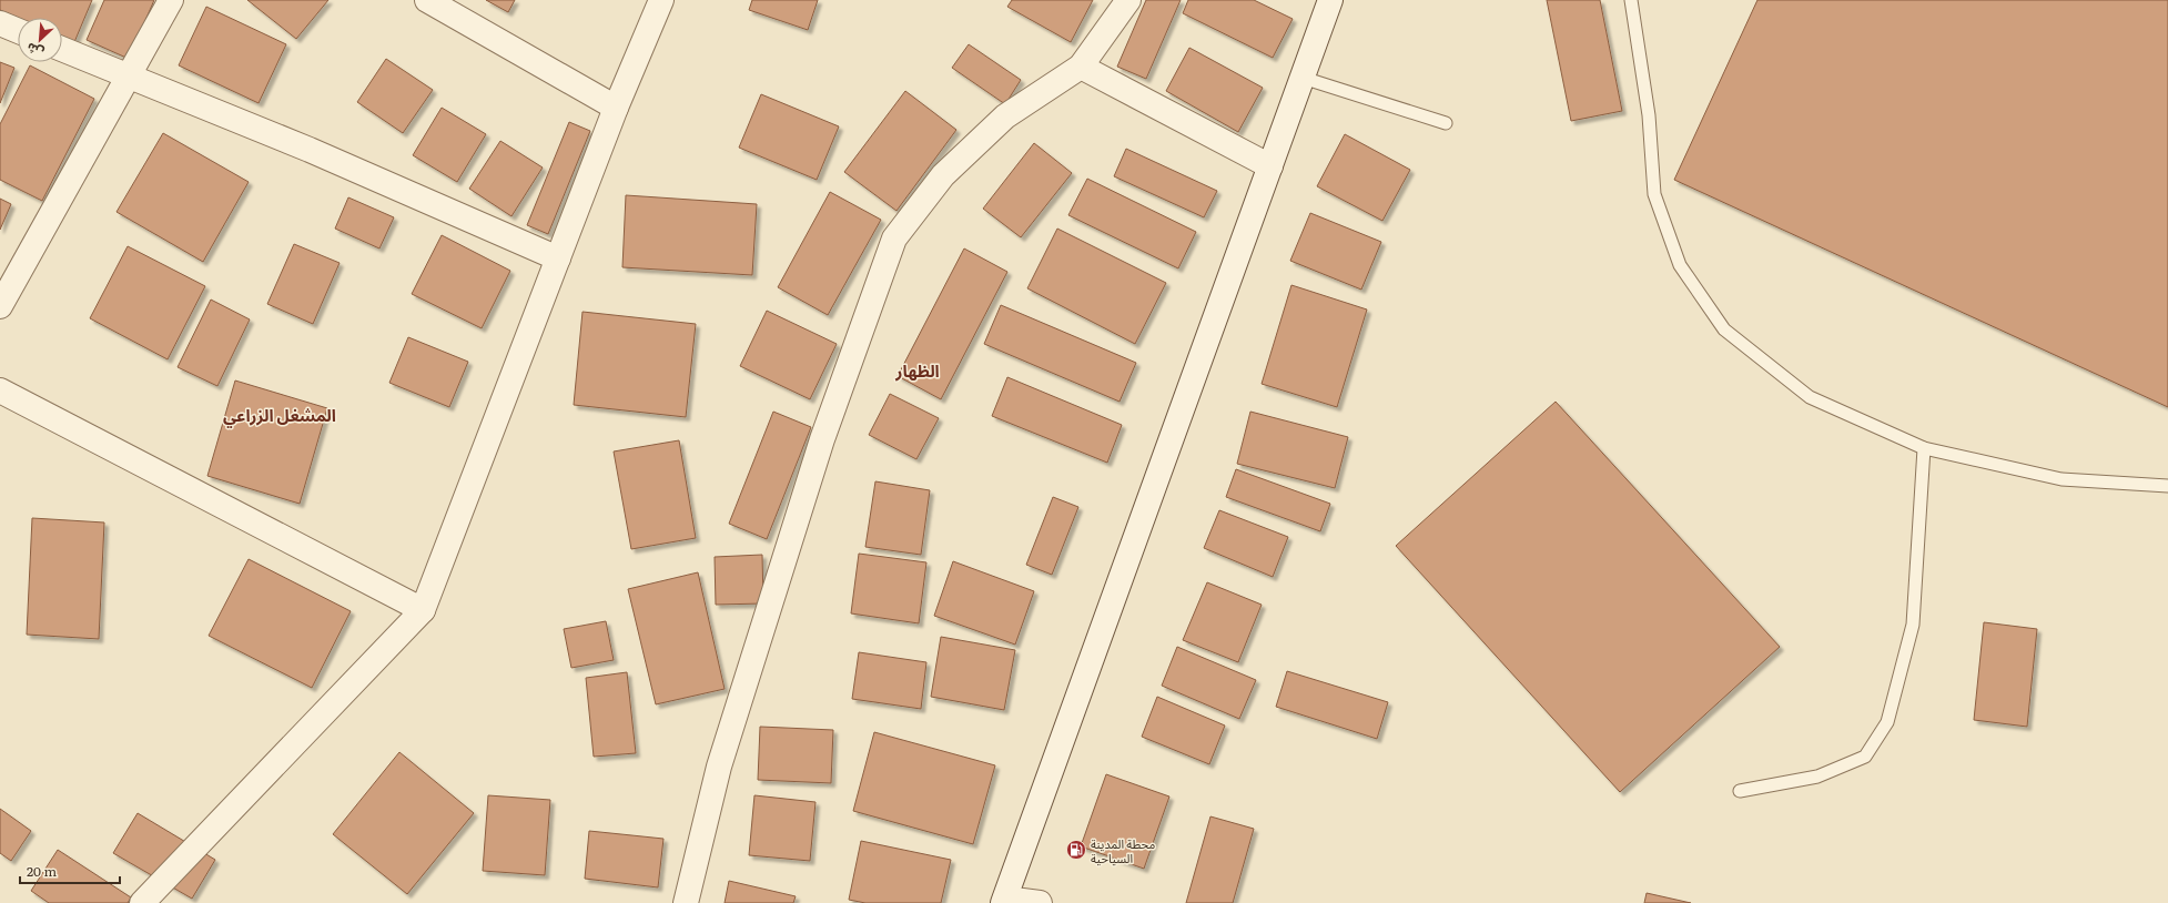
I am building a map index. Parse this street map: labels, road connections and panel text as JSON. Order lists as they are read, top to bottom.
{
  "districts": ["الظهار", "المشغل الزراعي"],
  "places": {
    "fuel station": ["محطة المدينة السياحية"]
  },
  "scale_bar": "20 m",
  "north": "bottom left"
}
